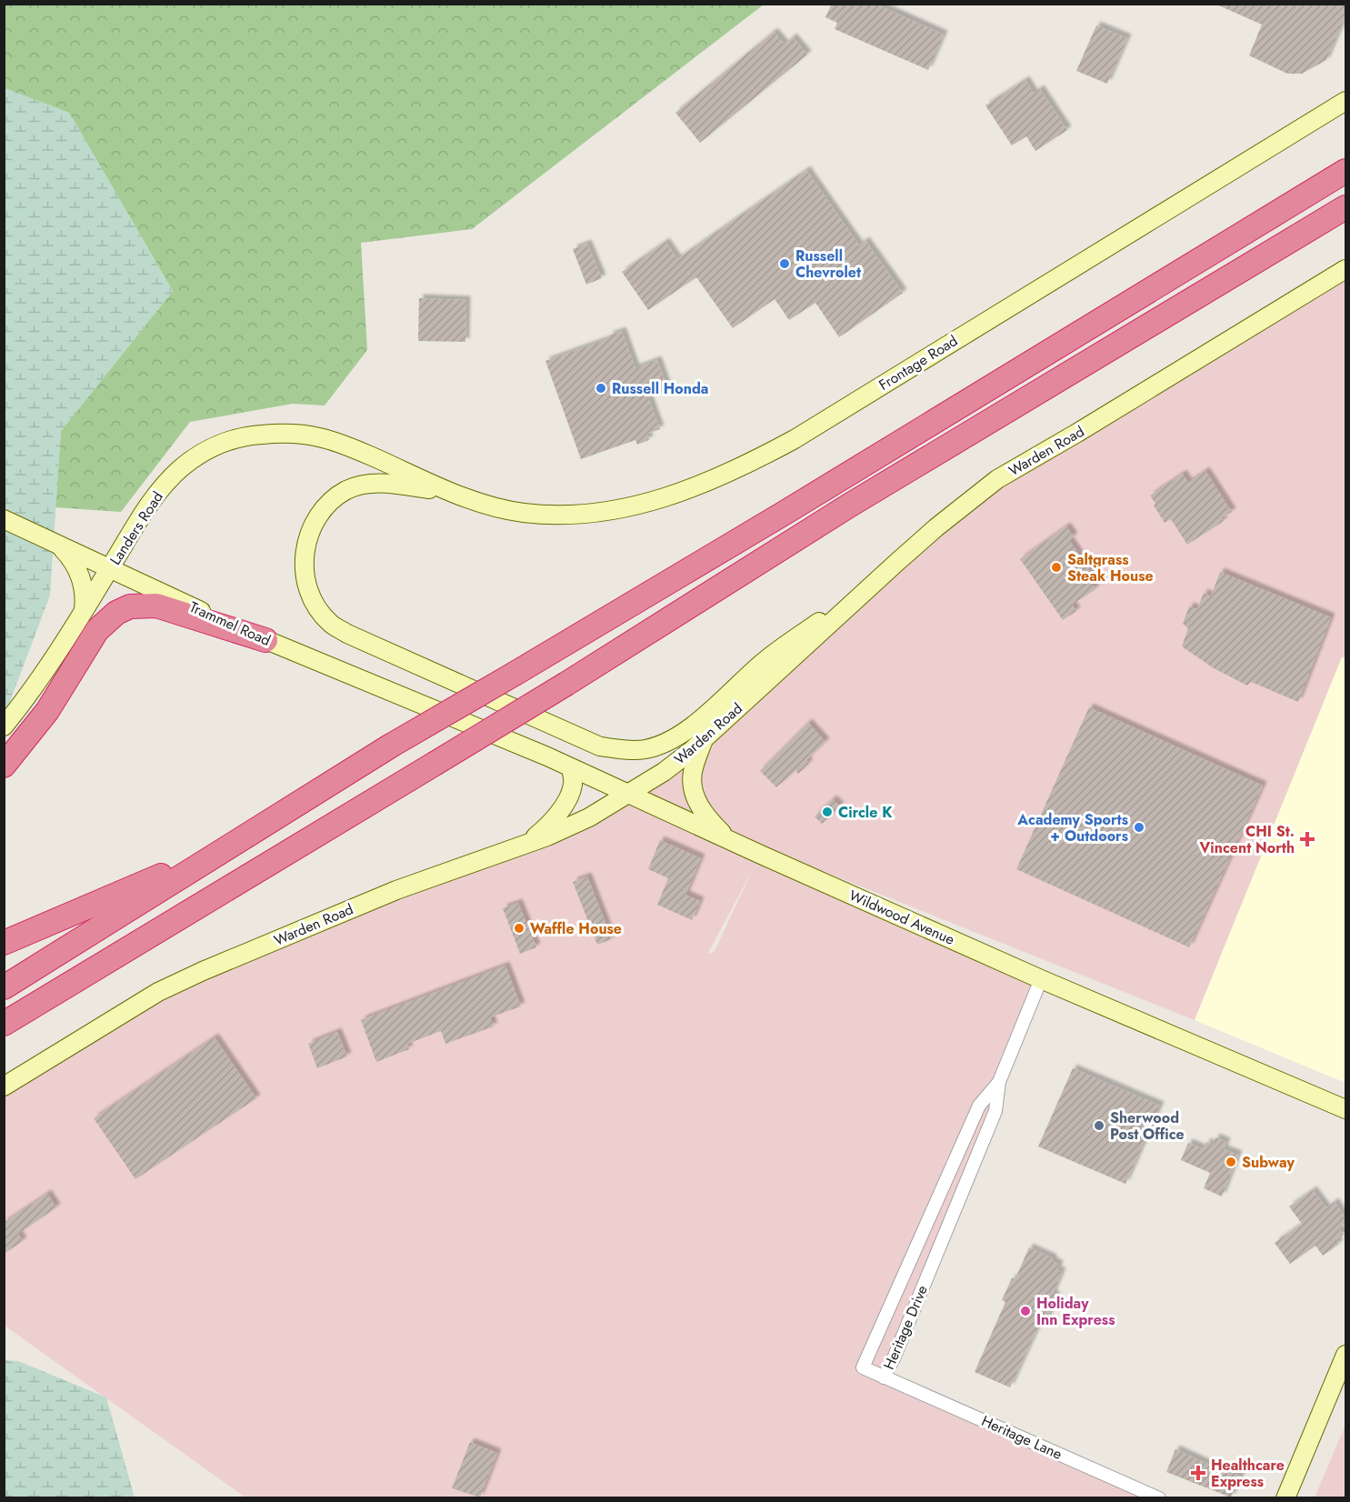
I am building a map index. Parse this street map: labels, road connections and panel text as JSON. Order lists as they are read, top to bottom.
{
  "streets": {
    "main road": [
      "Frontage Road",
      "Warden Road",
      "Landers Road",
      "Trammel Road",
      "Wildwood Avenue"
    ],
    "street": ["Heritage Drive", "Heritage Lane"]
  },
  "crossings": [
    ["Frontage Road", "Landers Road"],
    ["Warden Road", "Wildwood Avenue"],
    ["Landers Road", "Trammel Road"],
    ["Trammel Road", "Wildwood Avenue"],
    ["Wildwood Avenue", "Heritage Drive"],
    ["Heritage Drive", "Heritage Lane"]
  ],
  "places": {
    "other": [
      "Russell Chevrolet",
      "Russell Honda",
      "Saltgrass Steak House",
      "Circle K",
      "Academy Sports + Outdoors",
      "Waffle House",
      "Sherwood Post Office",
      "Subway",
      "Holiday Inn Express"
    ],
    "health": ["CHI St. Vincent North", "Healthcare Express"]
  }
}
